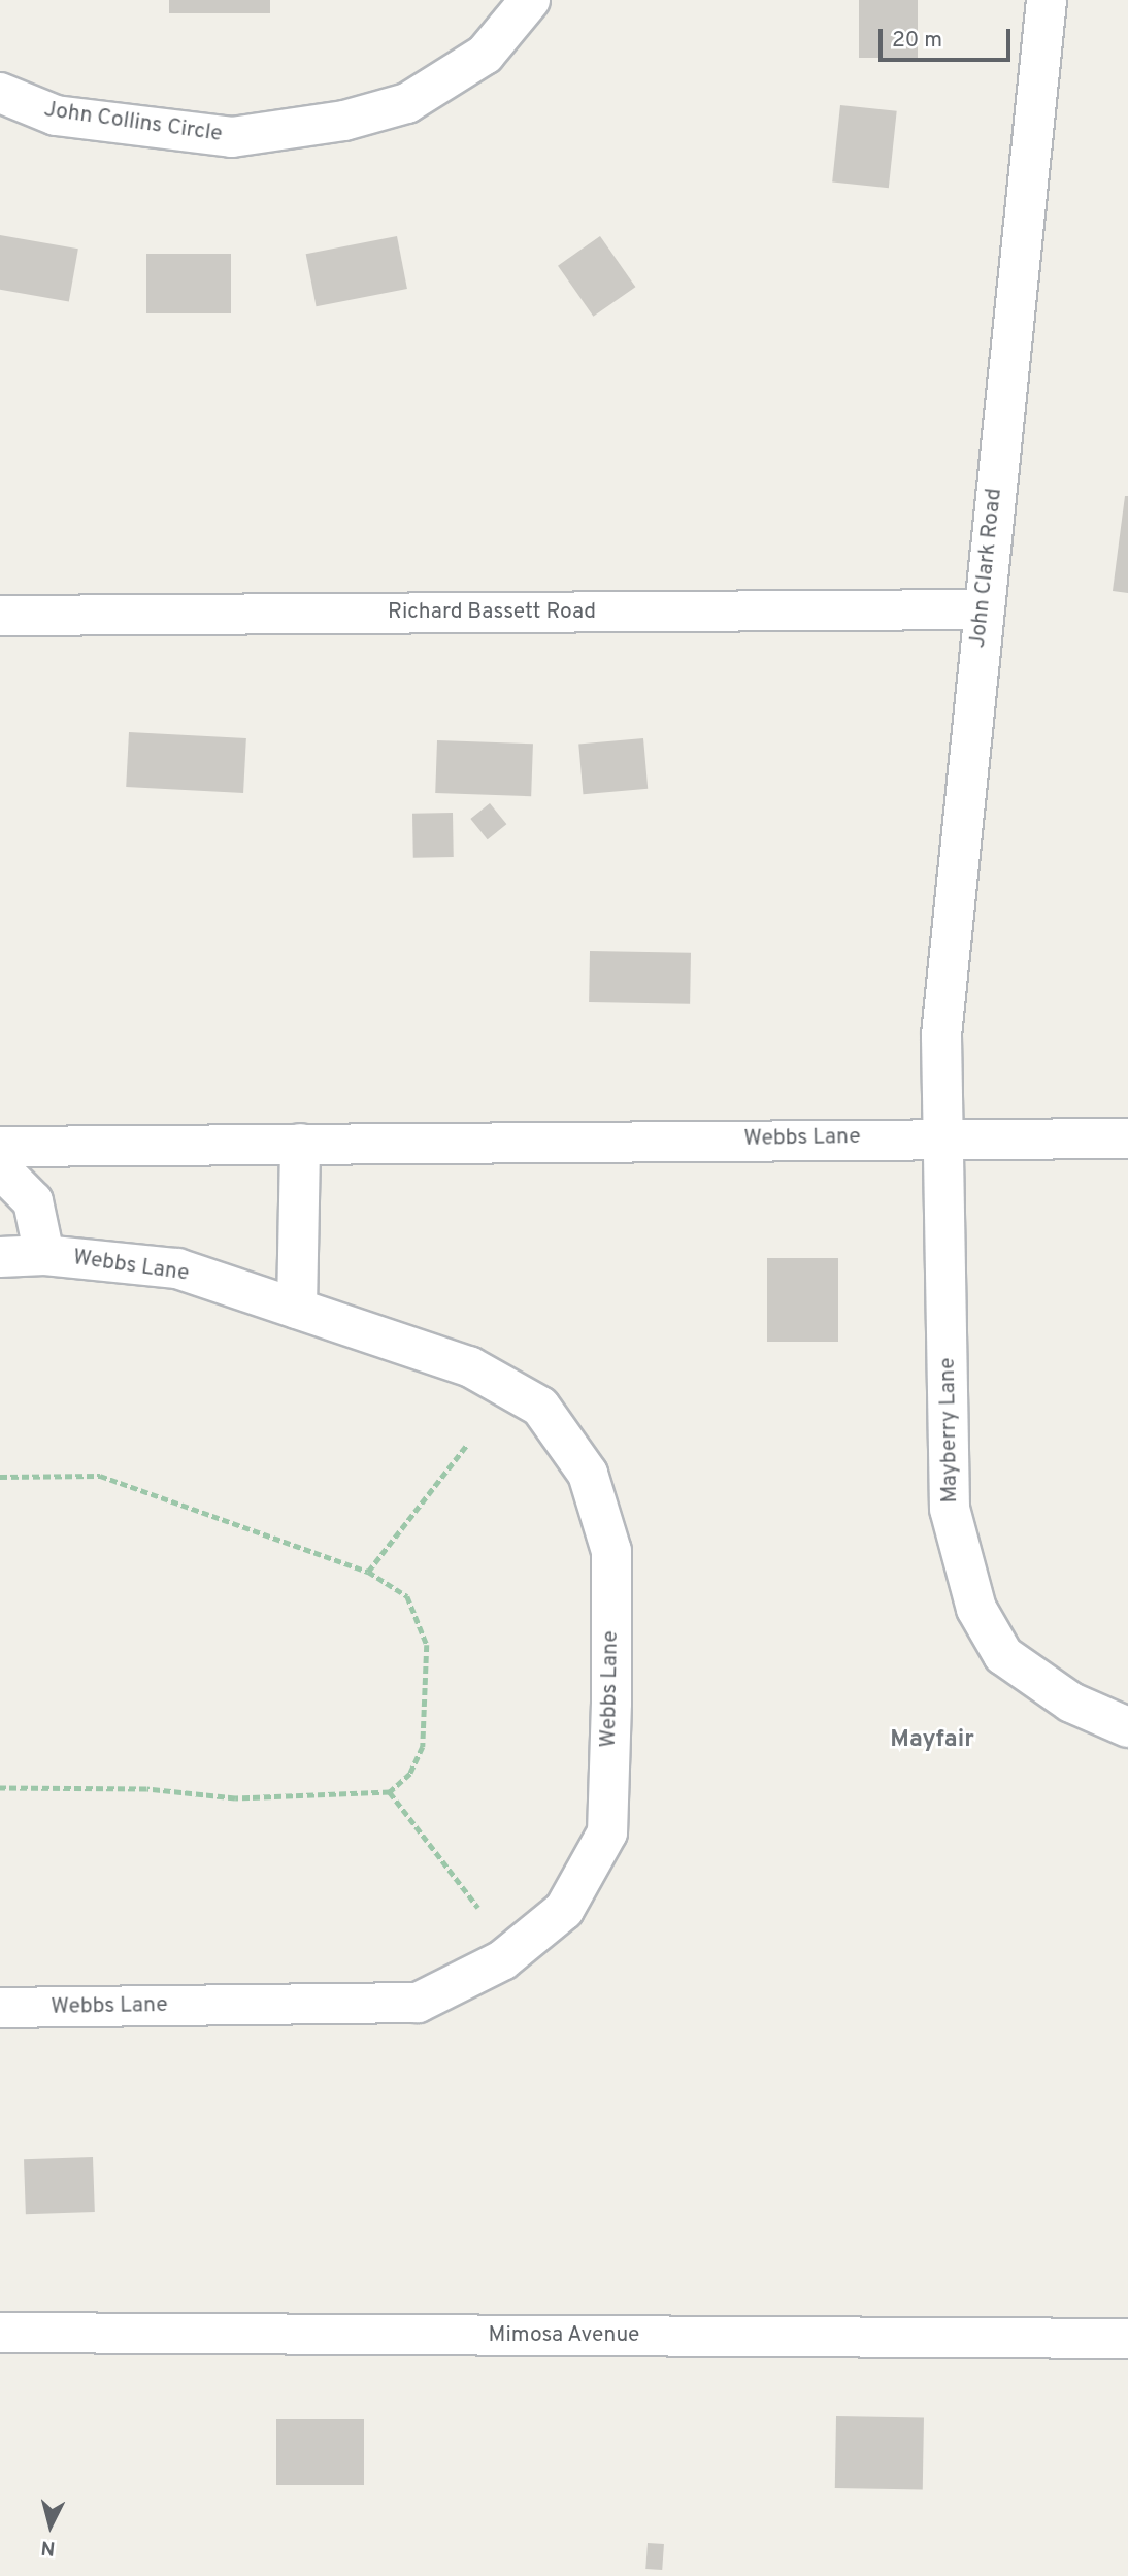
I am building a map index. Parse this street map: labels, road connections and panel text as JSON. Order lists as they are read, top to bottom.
{
  "streets": {
    "street": [
      "John Collins Circle",
      "John Clark Road",
      "Richard Bassett Road",
      "Webbs Lane",
      "Mayberry Lane",
      "Mimosa Avenue"
    ]
  },
  "crossings": [
    ["John Clark Road", "Richard Bassett Road"],
    ["John Clark Road", "Webbs Lane"],
    ["John Clark Road", "Mayberry Lane"],
    ["Webbs Lane", "Mayberry Lane"]
  ],
  "districts": ["Mayfair"],
  "scale_bar": "20 m",
  "north": "bottom"
}
